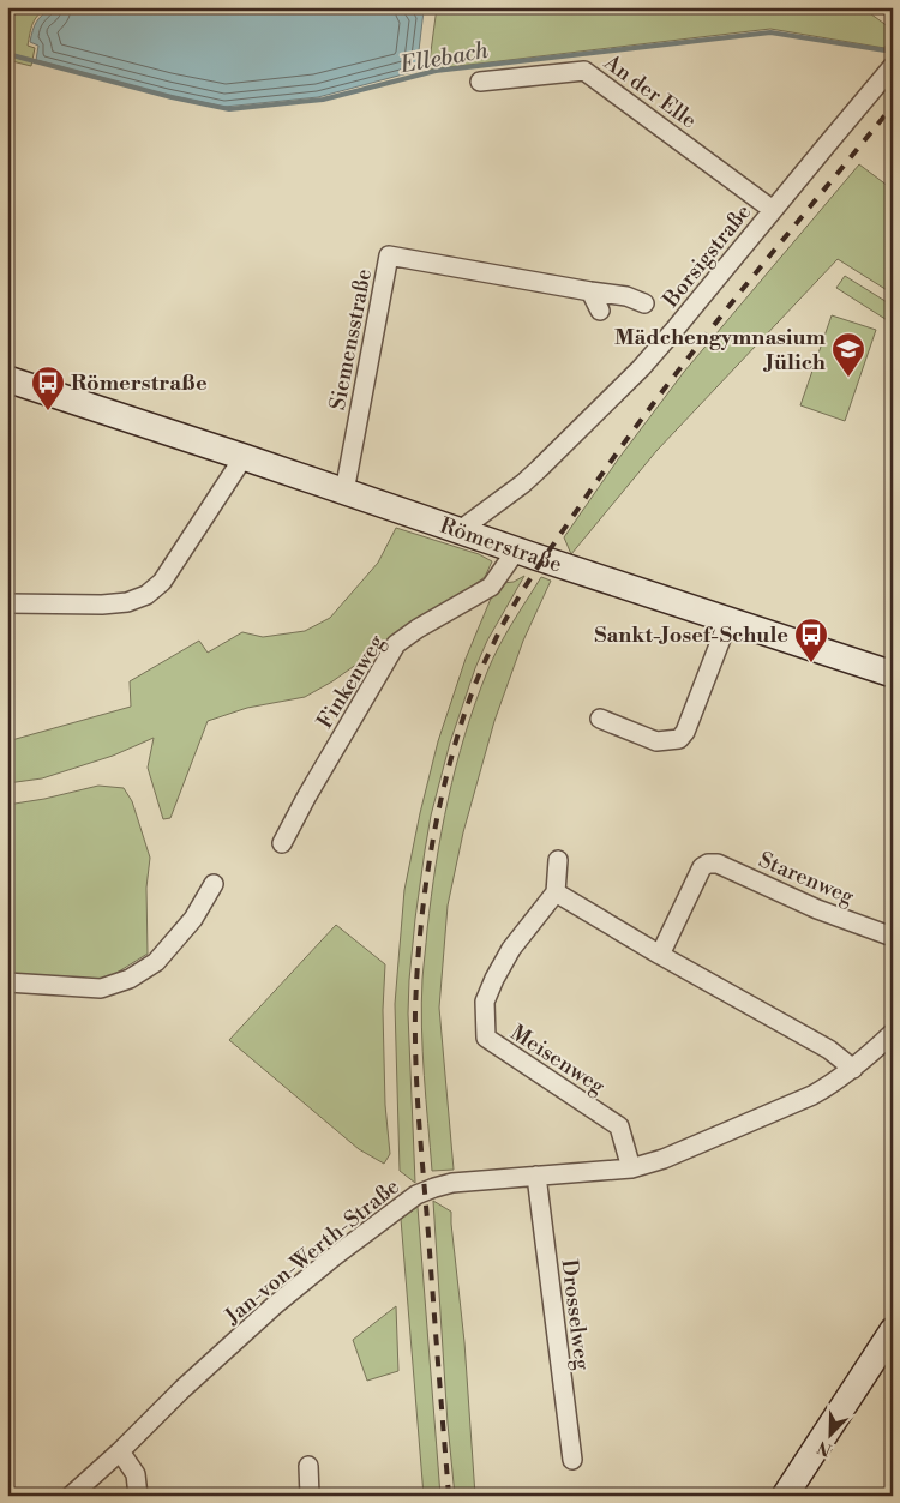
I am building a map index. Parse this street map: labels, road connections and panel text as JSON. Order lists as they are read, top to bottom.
{
  "streets": {
    "main road": ["Römerstraße"],
    "street": [
      "An der Elle",
      "Borsigstraße",
      "Siemensstraße",
      "Finkenweg",
      "Starenweg",
      "Meisenweg",
      "Jan-von-Werth-Straße",
      "Drosselweg"
    ]
  },
  "crossings": [
    ["An der Elle", "Borsigstraße"],
    ["Borsigstraße", "Römerstraße"],
    ["Siemensstraße", "Römerstraße"],
    ["Römerstraße", "Finkenweg"],
    ["Meisenweg", "Jan-von-Werth-Straße"],
    ["Jan-von-Werth-Straße", "Drosselweg"]
  ],
  "water": ["Ellebach"],
  "places": {
    "school or university": ["Mädchengymnasium Jülich"],
    "bus stop": ["Römerstraße", "Sankt-Josef-Schule"]
  },
  "north": "bottom left"
}
